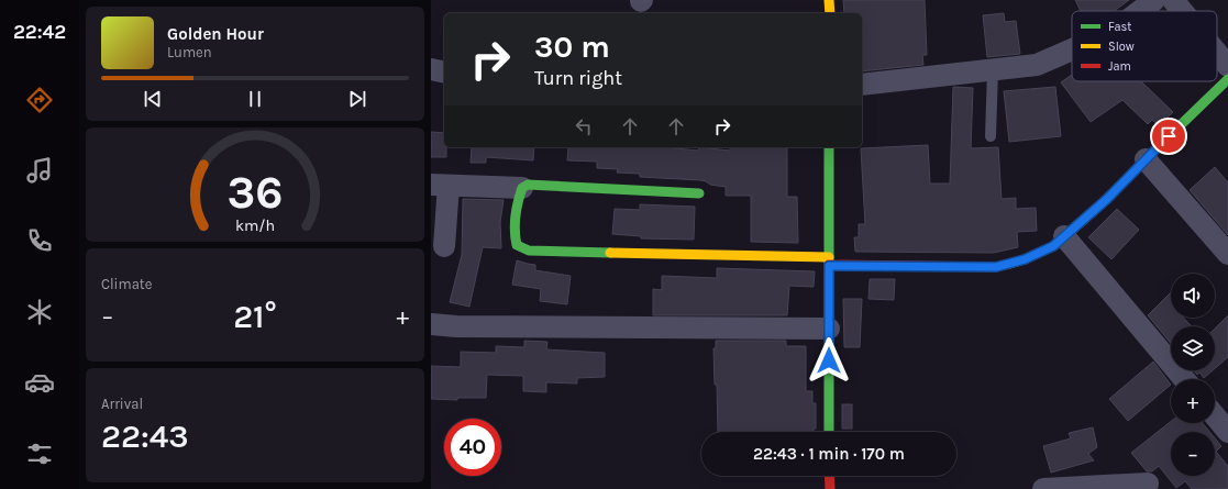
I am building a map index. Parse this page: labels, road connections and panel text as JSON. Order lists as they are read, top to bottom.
{
  "legend": ["Fast", "Slow", "Jam"],
  "page": {
    "tabs": "22:42",
    "turn": ["30 m", "Turn right"],
    "song": ["Golden Hour", "Lumen"],
    "tile": [
      "Climate",
      ["Arrival", "22:43"]
    ],
    "map_buttons": ["+", "−"],
    "heat": ["−", "21°", "+"],
    "limit": "40",
    "trip": "22:43 · 1 min · 170 m",
    "gauge": ["36", "km/h"]
  }
}
